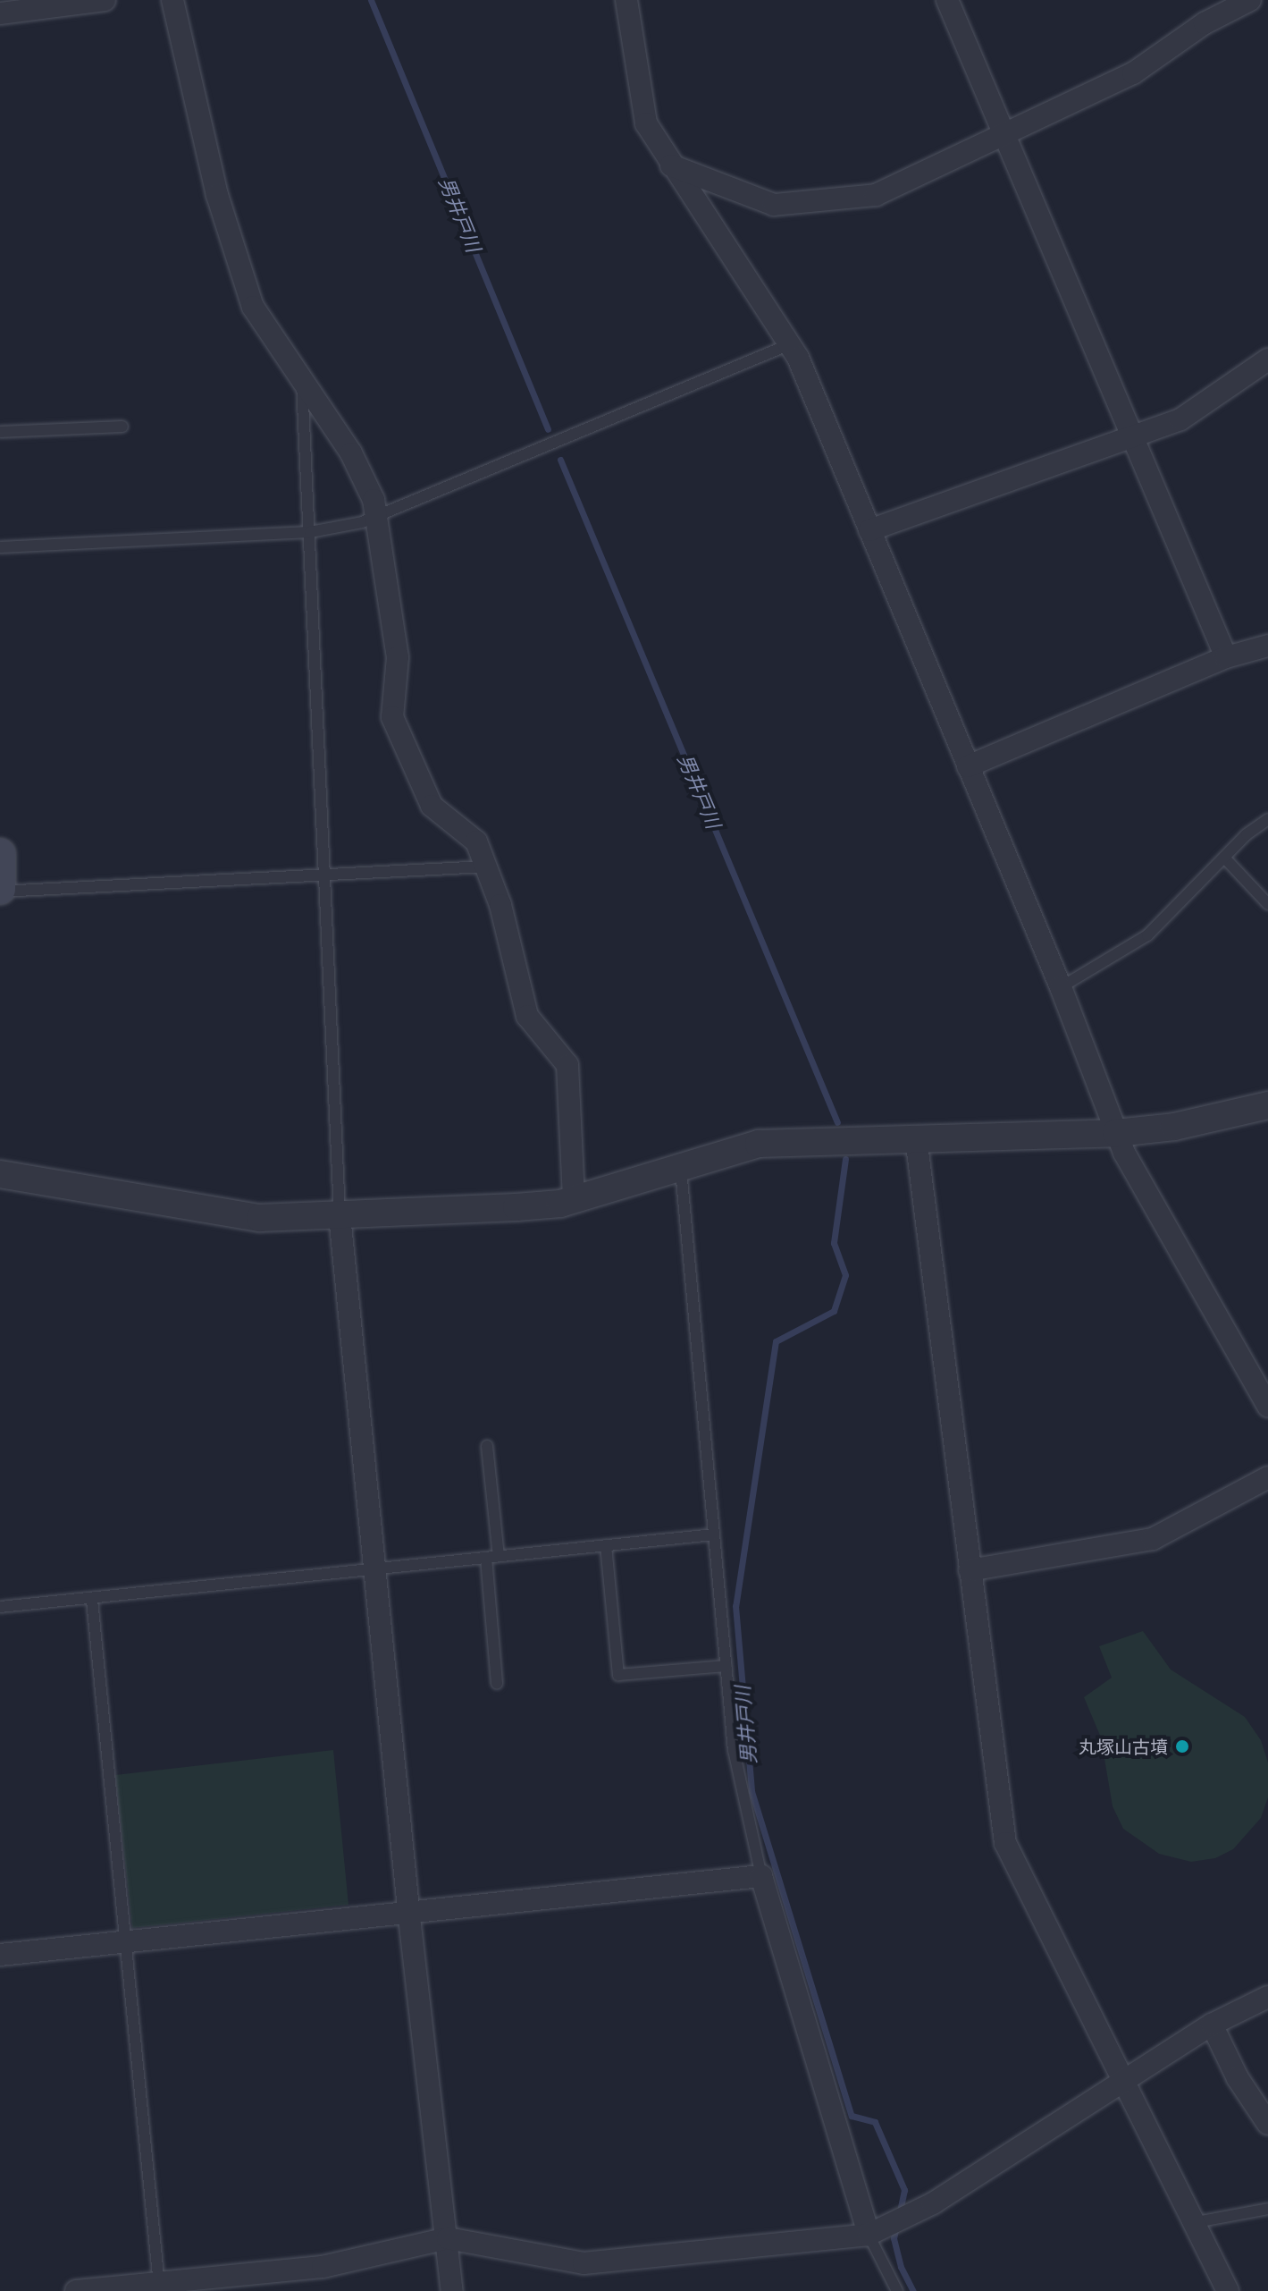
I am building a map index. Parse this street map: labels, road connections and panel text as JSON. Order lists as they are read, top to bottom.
{
  "water": ["男井戸川"],
  "places": ["丸塚山古墳"]
}
